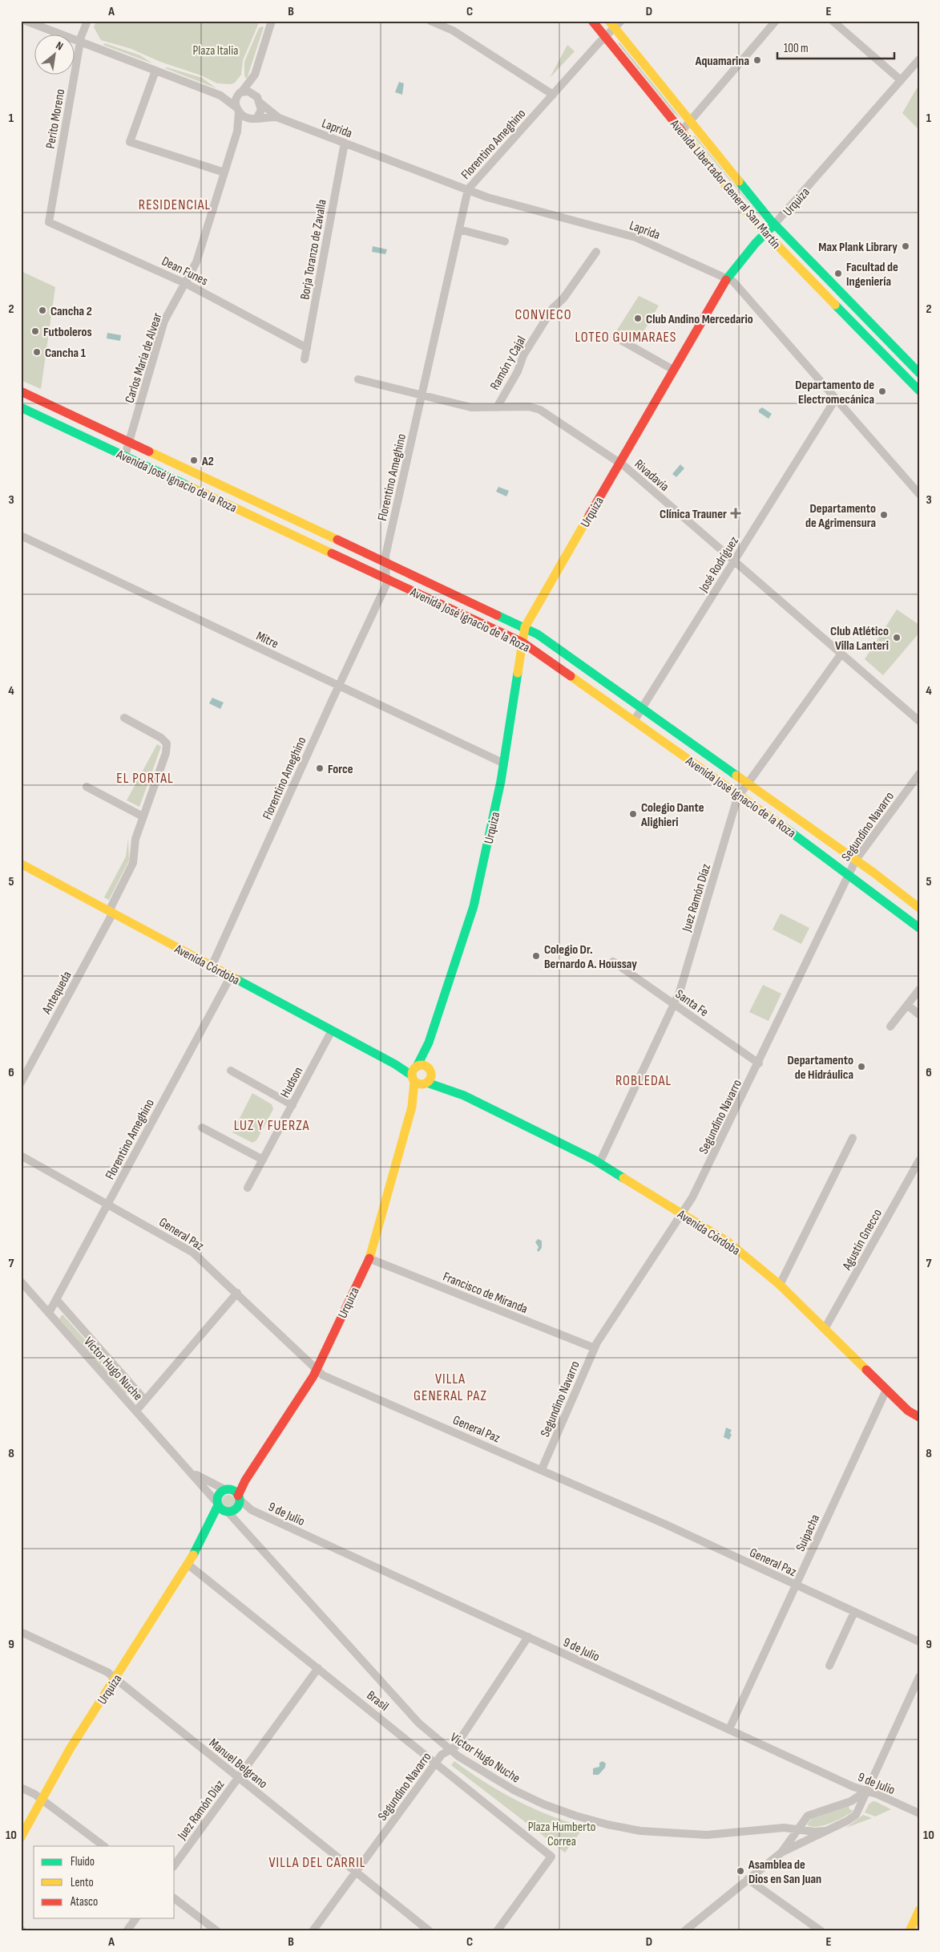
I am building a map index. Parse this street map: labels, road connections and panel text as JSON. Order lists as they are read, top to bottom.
{
  "streets": {
    "main road": [
      "Avenida Libertador General San Martín",
      "Urquiza",
      "Avenida José Ignacio de la Roza",
      "Avenida Córdoba"
    ],
    "street": [
      "Perito Moreno",
      "Laprida",
      "Florentino Ameghino",
      "Borja Toranzo de Zavalla",
      "Dean Funes",
      "Carlos María de Alvear",
      "Ramón y Cajal",
      "Rivadavia",
      "José Rodríguez",
      "Mitre",
      "Segundino Navarro",
      "Juez Ramón Díaz",
      "Antequeda",
      "Santa Fe",
      "Hudson",
      "General Paz",
      "Agustín Gnecco",
      "Francisco de Miranda",
      "Víctor Hugo Nuche",
      "9 de Julio",
      "Suipacha",
      "Brasil",
      "Manuel Belgrano"
    ]
  },
  "crossings": [
    ["Perito Moreno", "Dean Funes"],
    ["Laprida", "Florentino Ameghino"],
    ["Laprida", "Urquiza"],
    ["Laprida", "Borja Toranzo de Zavalla"],
    ["Laprida", "Carlos María de Alvear"],
    ["Laprida", "José Rodríguez"],
    ["Florentino Ameghino", "Avenida Libertador General San Martín"],
    ["Florentino Ameghino", "Rivadavia"],
    ["Florentino Ameghino", "Avenida José Ignacio de la Roza"],
    ["Florentino Ameghino", "Mitre"],
    ["Florentino Ameghino", "Avenida Córdoba"],
    ["Florentino Ameghino", "General Paz"],
    ["Florentino Ameghino", "Víctor Hugo Nuche"],
    ["Avenida Libertador General San Martín", "Urquiza"],
    ["Urquiza", "Rivadavia"],
    ["Urquiza", "Avenida José Ignacio de la Roza"],
    ["Urquiza", "Mitre"],
    ["Urquiza", "Avenida Córdoba"],
    ["Urquiza", "General Paz"],
    ["Urquiza", "Francisco de Miranda"],
    ["Urquiza", "Víctor Hugo Nuche"],
    ["Urquiza", "9 de Julio"],
    ["Urquiza", "Brasil"],
    ["Urquiza", "Manuel Belgrano"],
    ["Borja Toranzo de Zavalla", "Dean Funes"],
    ["Dean Funes", "Carlos María de Alvear"],
    ["Carlos María de Alvear", "Avenida José Ignacio de la Roza"],
    ["Ramón y Cajal", "Rivadavia"],
    ["Rivadavia", "José Rodríguez"],
    ["Rivadavia", "Juez Ramón Díaz"],
    ["Avenida José Ignacio de la Roza", "José Rodríguez"],
    ["Avenida José Ignacio de la Roza", "Segundino Navarro"],
    ["Avenida José Ignacio de la Roza", "Juez Ramón Díaz"],
    ["Segundino Navarro", "Avenida Córdoba"],
    ["Segundino Navarro", "Santa Fe"],
    ["Segundino Navarro", "General Paz"],
    ["Segundino Navarro", "Francisco de Miranda"],
    ["Segundino Navarro", "Víctor Hugo Nuche"],
    ["Segundino Navarro", "9 de Julio"],
    ["Segundino Navarro", "Brasil"],
    ["Segundino Navarro", "Manuel Belgrano"],
    ["Juez Ramón Díaz", "Avenida Córdoba"],
    ["Juez Ramón Díaz", "Santa Fe"],
    ["Juez Ramón Díaz", "Brasil"],
    ["Juez Ramón Díaz", "Manuel Belgrano"],
    ["Avenida Córdoba", "Antequeda"],
    ["Avenida Córdoba", "Hudson"],
    ["Avenida Córdoba", "Agustín Gnecco"],
    ["Avenida Córdoba", "Suipacha"],
    ["General Paz", "Suipacha"],
    ["Víctor Hugo Nuche", "9 de Julio"],
    ["9 de Julio", "Suipacha"]
  ],
  "districts": [
    "RESIDENCIAL",
    "CONVIECO",
    "LOTEO GUIMARAES",
    "EL PORTAL",
    "ROBLEDAL",
    "LUZ Y FUERZA",
    "VILLA GENERAL PAZ",
    "VILLA DEL CARRIL"
  ],
  "parks": ["Plaza Italia", "Plaza Humberto Correa"],
  "places": {
    "other": [
      "Aquamarina",
      "Max Plank Library",
      "Facultad de Ingeniería",
      "Cancha 2",
      "Club Andino Mercedario",
      "Futboleros",
      "Cancha 1",
      "Departamento de Electromecánica",
      "A2",
      "Departamento de Agrimensura",
      "Club Atlético Villa Lanteri",
      "Force",
      "Colegio Dante Alighieri",
      "Colegio Dr. Bernardo A. Houssay",
      "Departamento de Hidráulica",
      "Asamblea de Dios en San Juan"
    ],
    "health": ["Clínica Trauner"]
  },
  "legend": ["Fluido", "Lento", "Atasco"],
  "scale_bar": "100 m",
  "north": "top right",
  "grid": {
    "columns": [
      "A",
      "B",
      "C",
      "D",
      "E"
    ],
    "rows": [
      "1",
      "2",
      "3",
      "4",
      "5",
      "6",
      "7",
      "8",
      "9",
      "10"
    ]
  }
}
